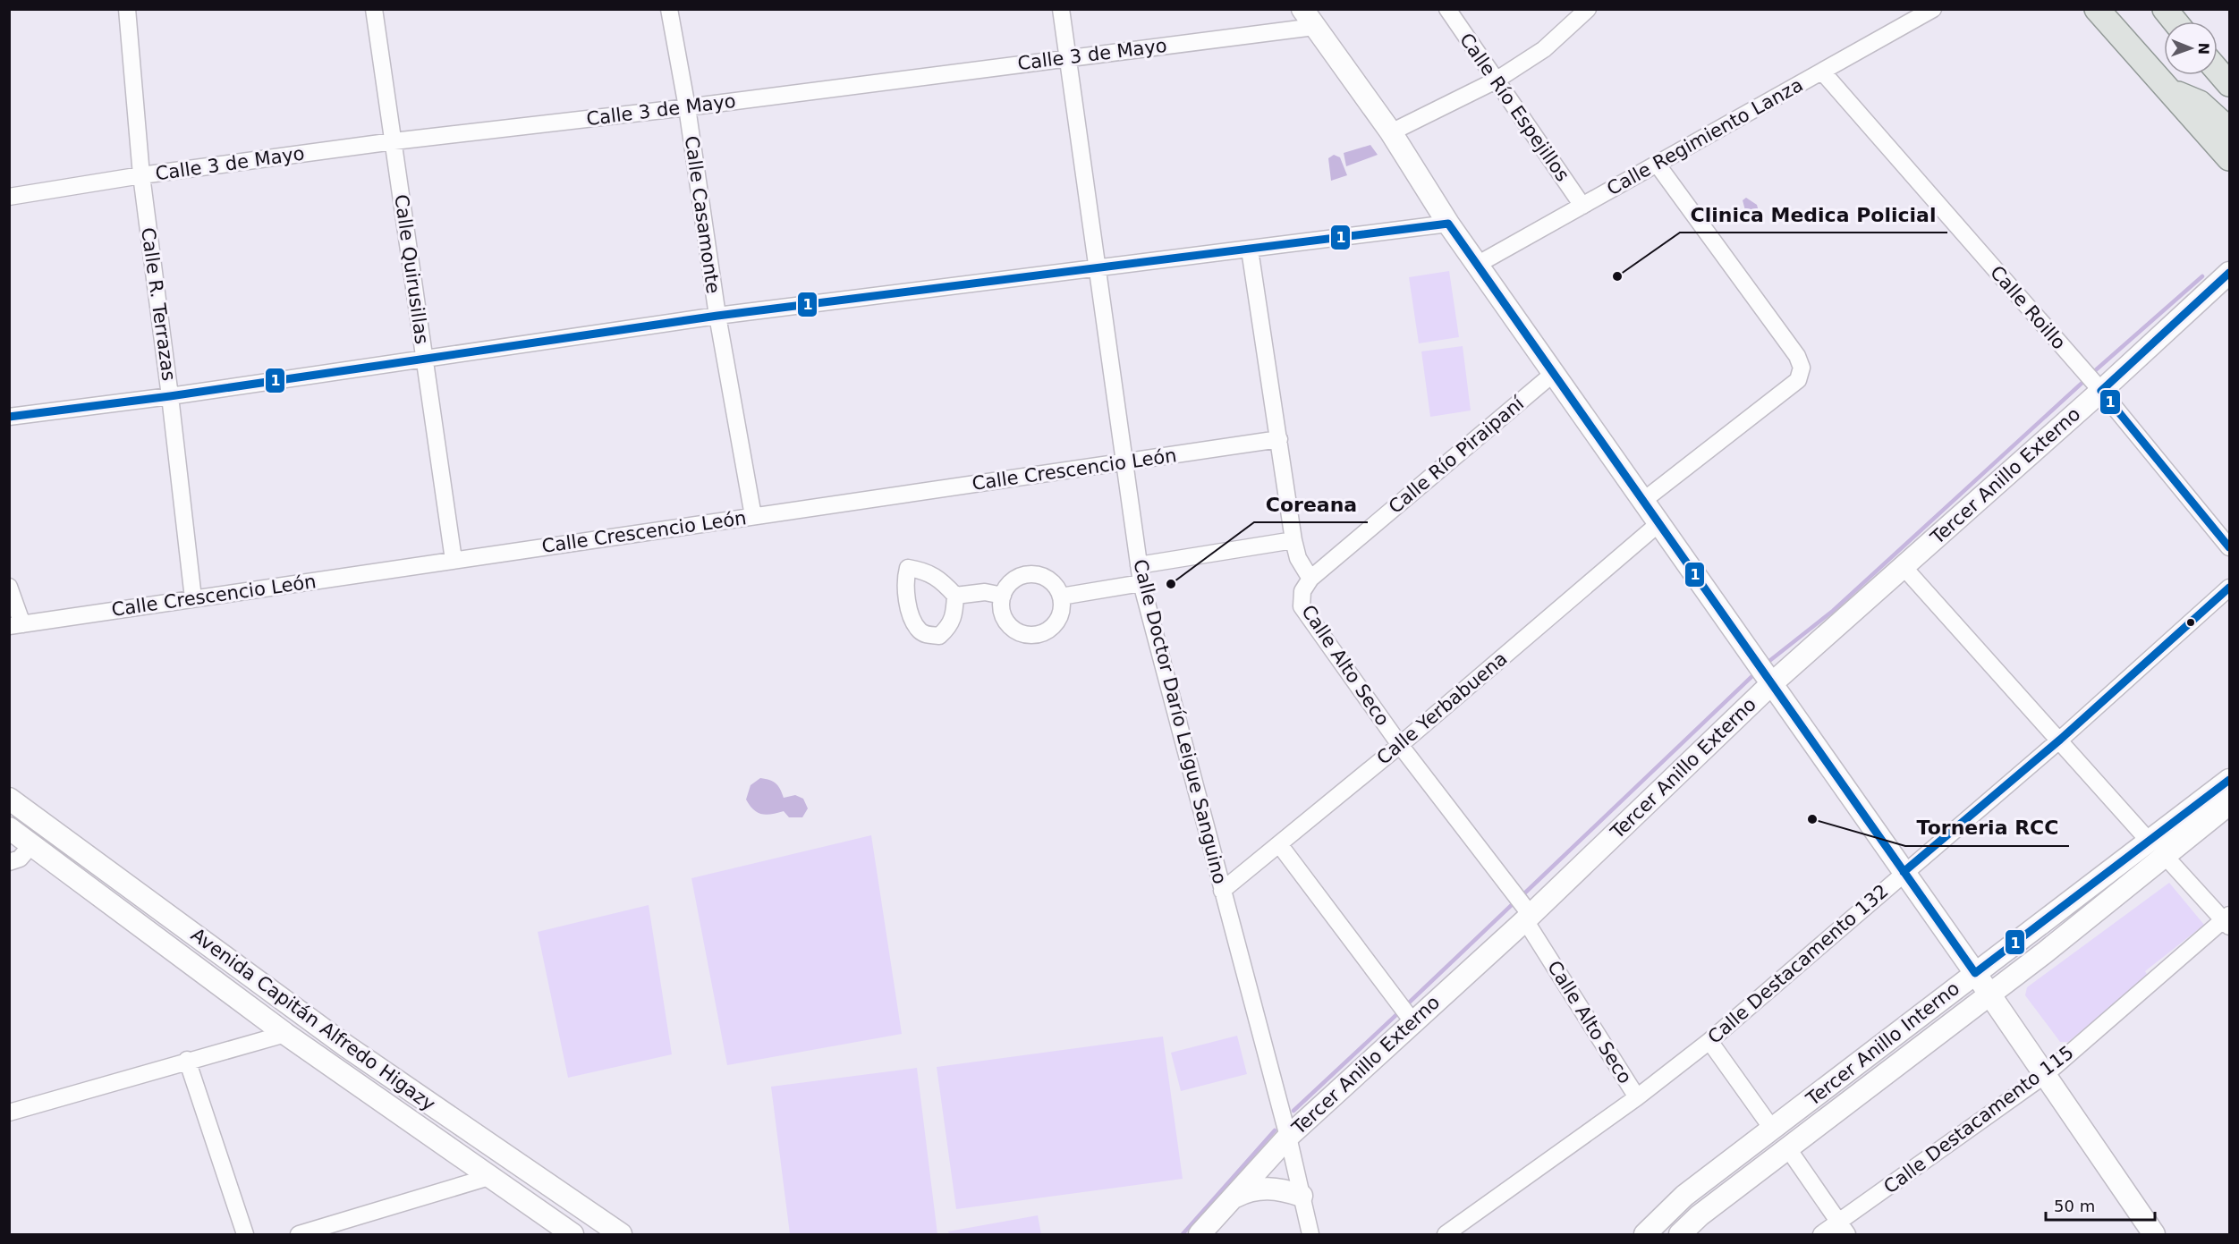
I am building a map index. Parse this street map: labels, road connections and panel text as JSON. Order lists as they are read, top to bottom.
{
  "streets": {
    "street": [
      "Calle 3 de Mayo",
      "Calle Río Espejillos",
      "Calle Regimiento Lanza",
      "Calle Casamonte",
      "Calle Quirusillas",
      "Calle R. Terrazas",
      "Calle Roillo",
      "Calle Río Piraipaní",
      "Calle Crescencio León",
      "Tercer Anillo Externo",
      "Calle Alto Seco",
      "Calle Yerbabuena",
      "Calle Doctor Darío Leigue Sanguino",
      "Calle Destacamento 132",
      "Avenida Capitán Alfredo Higazy",
      "Tercer Anillo Interno",
      "Calle Destacamento 115"
    ]
  },
  "crossings": [
    ["Calle 3 de Mayo", "Calle Casamonte"],
    ["Calle 3 de Mayo", "Calle Quirusillas"],
    ["Calle 3 de Mayo", "Calle R. Terrazas"],
    ["Calle 3 de Mayo", "Calle Doctor Darío Leigue Sanguino"],
    ["Calle Río Espejillos", "Calle Regimiento Lanza"],
    ["Calle Regimiento Lanza", "Calle Roillo"],
    ["Calle Casamonte", "Calle Crescencio León"],
    ["Calle Quirusillas", "Calle Crescencio León"],
    ["Calle R. Terrazas", "Calle Crescencio León"],
    ["Calle Roillo", "Tercer Anillo Externo"],
    ["Calle Río Piraipaní", "Calle Alto Seco"],
    ["Calle Crescencio León", "Calle Alto Seco"],
    ["Calle Crescencio León", "Calle Doctor Darío Leigue Sanguino"],
    ["Tercer Anillo Externo", "Calle Alto Seco"],
    ["Tercer Anillo Externo", "Calle Doctor Darío Leigue Sanguino"],
    ["Calle Alto Seco", "Calle Yerbabuena"],
    ["Calle Alto Seco", "Calle Destacamento 132"],
    ["Calle Yerbabuena", "Calle Doctor Darío Leigue Sanguino"]
  ],
  "places": ["Clinica Medica Policial", "Coreana", "Torneria RCC"],
  "lines": ["transit line 1"],
  "scale_bar": "50 m",
  "north": "right"
}
